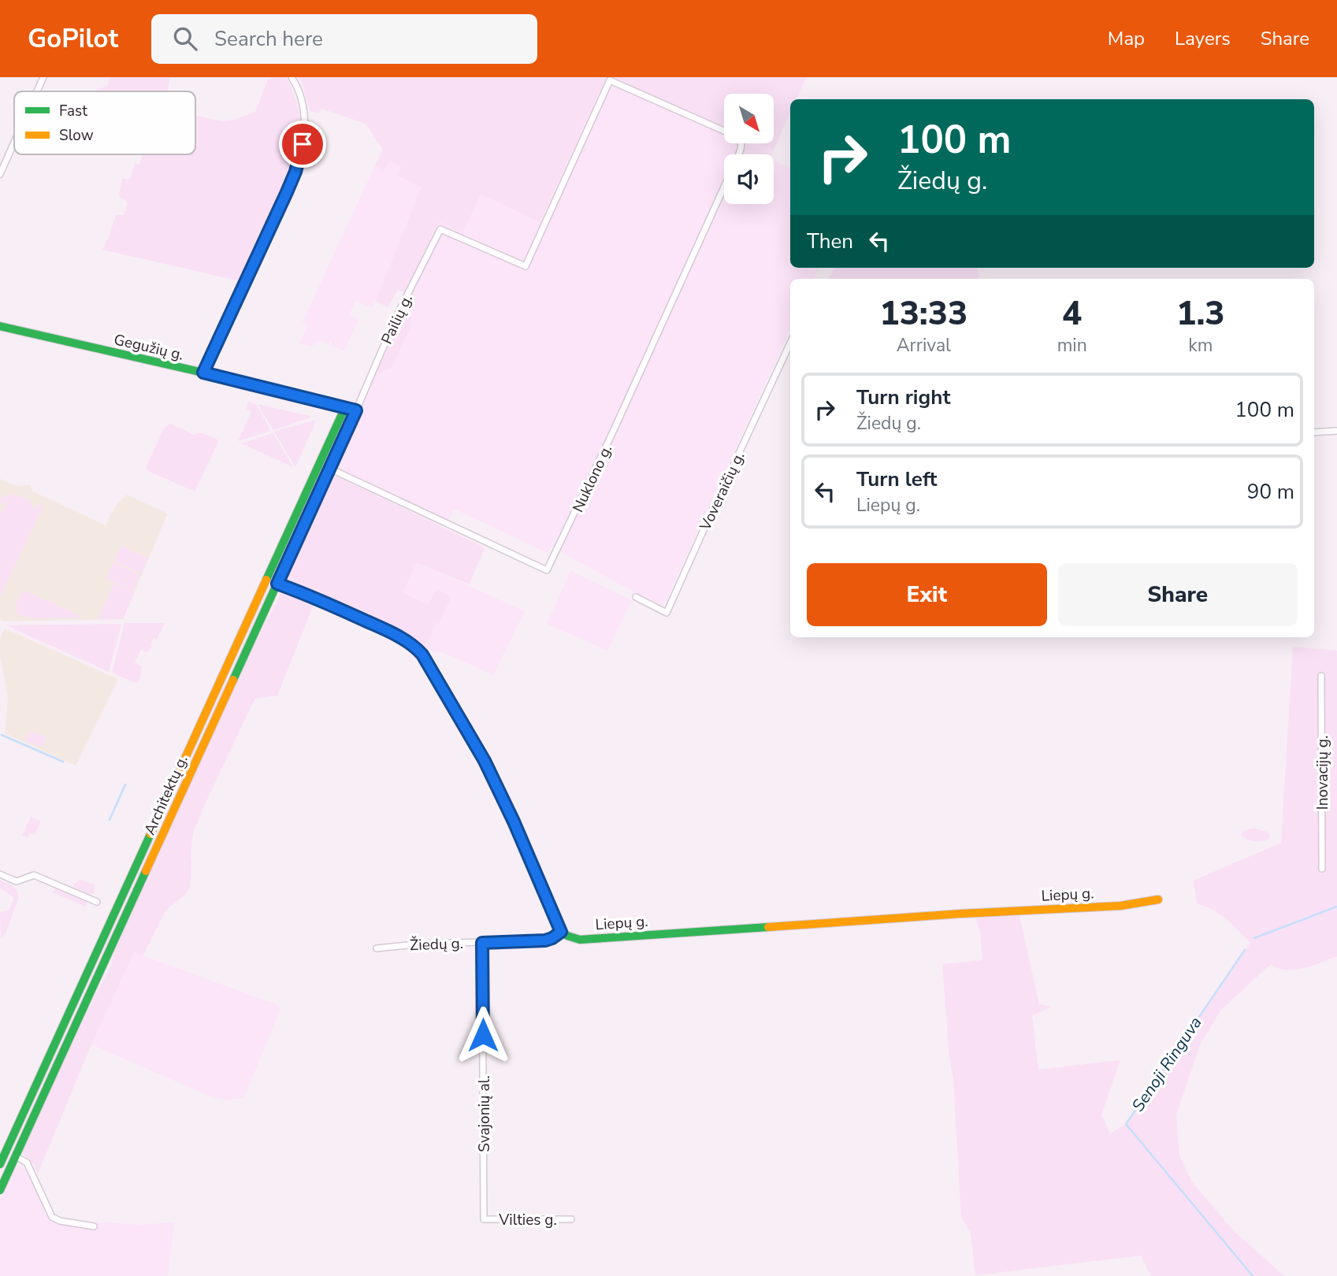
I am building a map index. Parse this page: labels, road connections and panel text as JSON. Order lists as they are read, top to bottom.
{
  "streets": {
    "main road": ["Gegužių g.", "Architektų g.", "Liepų g."],
    "street": [
      "Pailių g.",
      "Nuklono g.",
      "Voveraičių g.",
      "Inovacijų g.",
      "Žiedų g.",
      "Svajonių al.",
      "Vilties g."
    ]
  },
  "crossings": [
    ["Pailių g.", "Gegužių g."],
    ["Pailių g.", "Architektų g."],
    ["Gegužių g.", "Architektų g."],
    ["Nuklono g.", "Architektų g."],
    ["Liepų g.", "Žiedų g."],
    ["Žiedų g.", "Svajonių al."],
    ["Svajonių al.", "Vilties g."]
  ],
  "water": ["Senoji Ringuva"],
  "legend": ["Fast", "Slow"],
  "north": "bottom right",
  "page": {
    "header": "GoPilot",
    "search": "Search here",
    "nav": ["Map", "Layers", "Share"],
    "turn": ["100 m", "Žiedų g."],
    "then": "Then",
    "eta": [
      "13:33",
      "Arrival",
      "4",
      "min",
      "1.3",
      "km"
    ],
    "list": [
      {
        "name": "Turn right",
        "note": "Žiedų g.",
        "value": "100 m"
      },
      {
        "name": "Turn left",
        "note": "Liepų g.",
        "value": "90 m"
      }
    ],
    "buttons": ["Exit", "Share"]
  }
}
